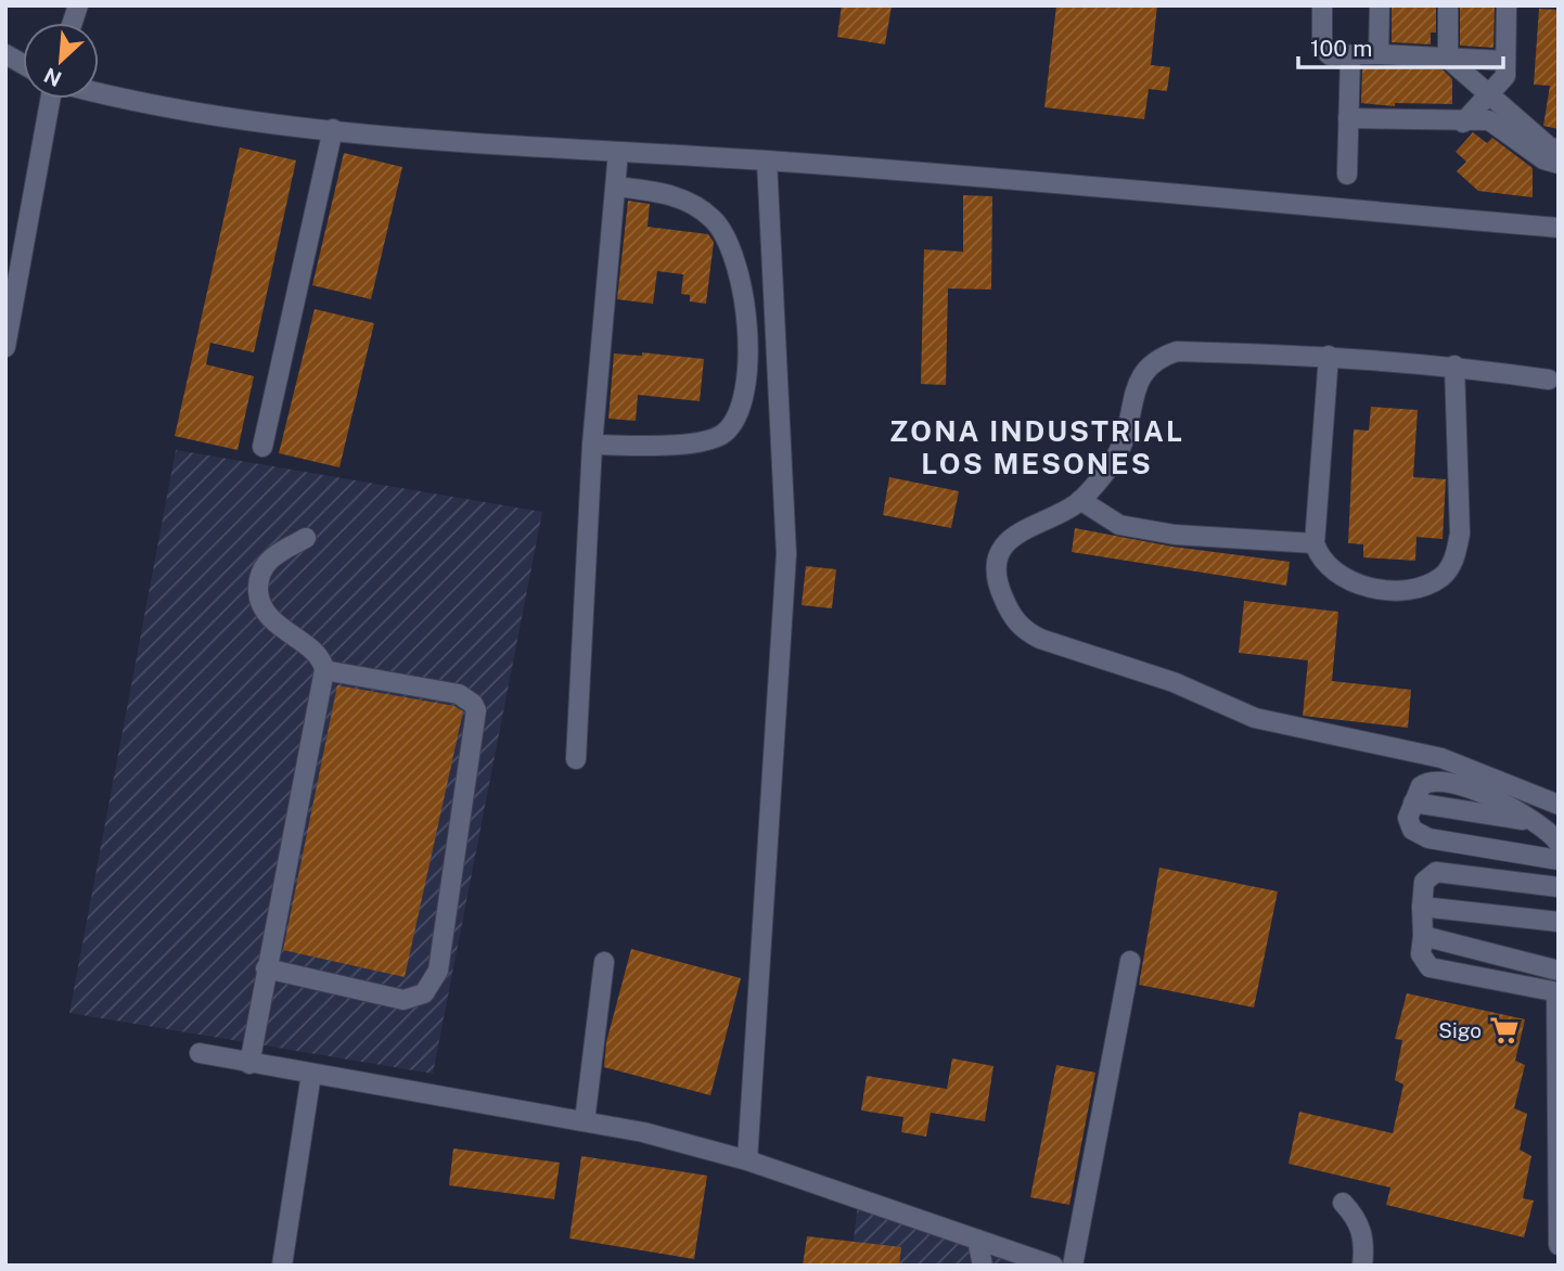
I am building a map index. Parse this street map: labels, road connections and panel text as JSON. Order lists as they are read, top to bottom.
{
  "districts": ["ZONA INDUSTRIAL LOS MESONES"],
  "places": {
    "supermarket": ["Sigo"]
  },
  "scale_bar": "100 m",
  "north": "bottom left"
}
